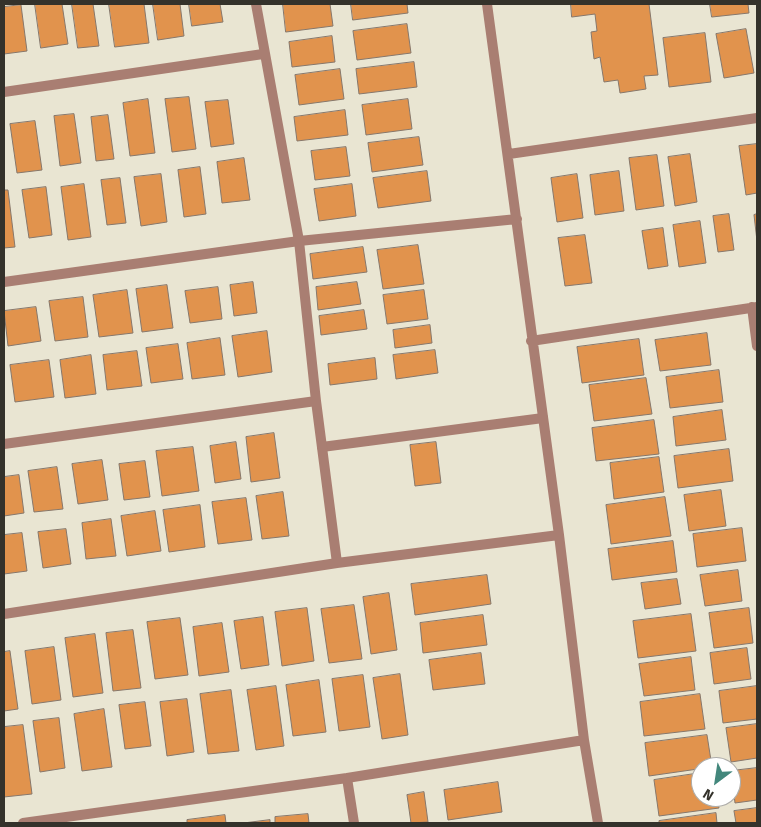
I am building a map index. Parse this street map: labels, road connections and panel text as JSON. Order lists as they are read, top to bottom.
{
  "north": "bottom left"
}
